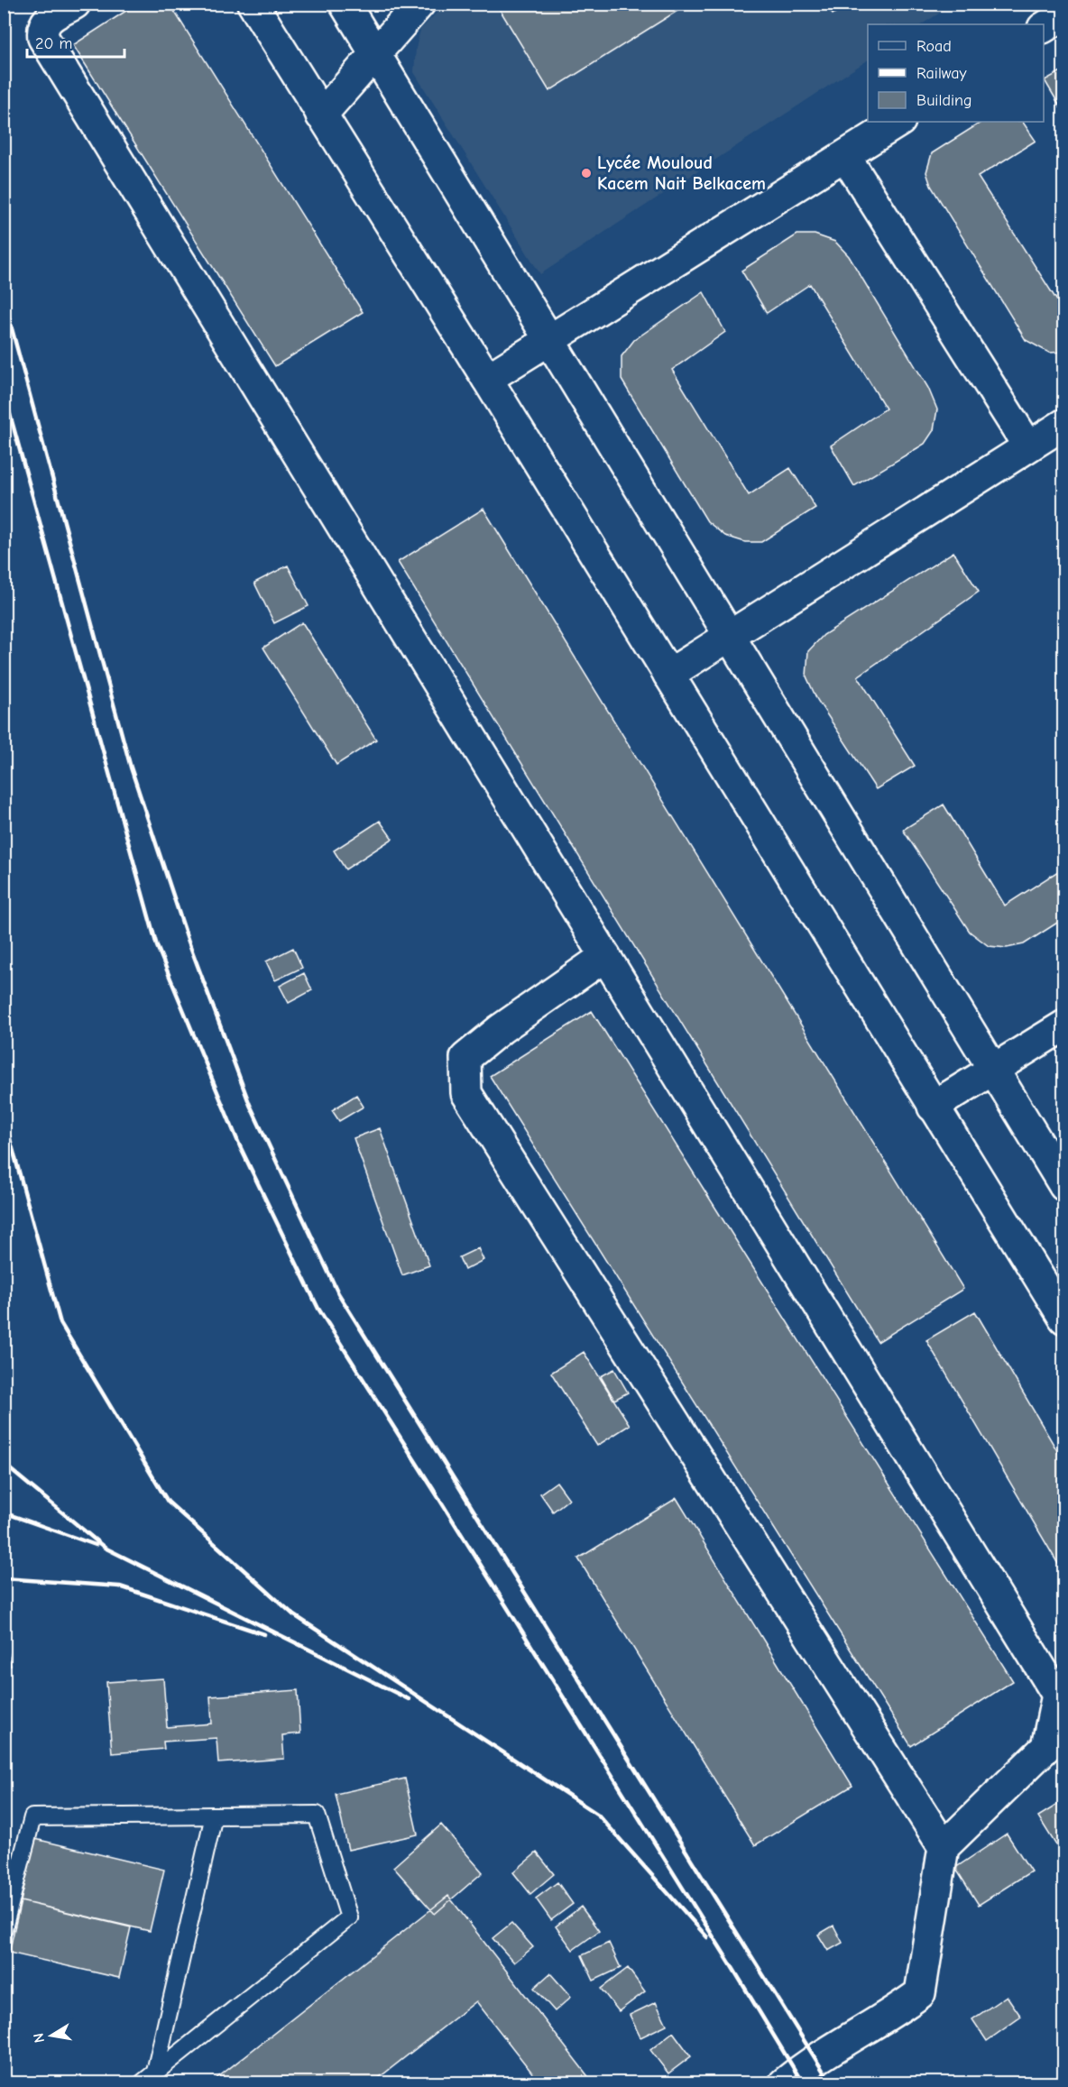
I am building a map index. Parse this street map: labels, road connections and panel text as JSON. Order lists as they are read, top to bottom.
{
  "places": ["Lycée Mouloud Kacem Nait Belkacem"],
  "legend": ["Road", "Railway", "Building"],
  "scale_bar": "20 m",
  "north": "left"
}
